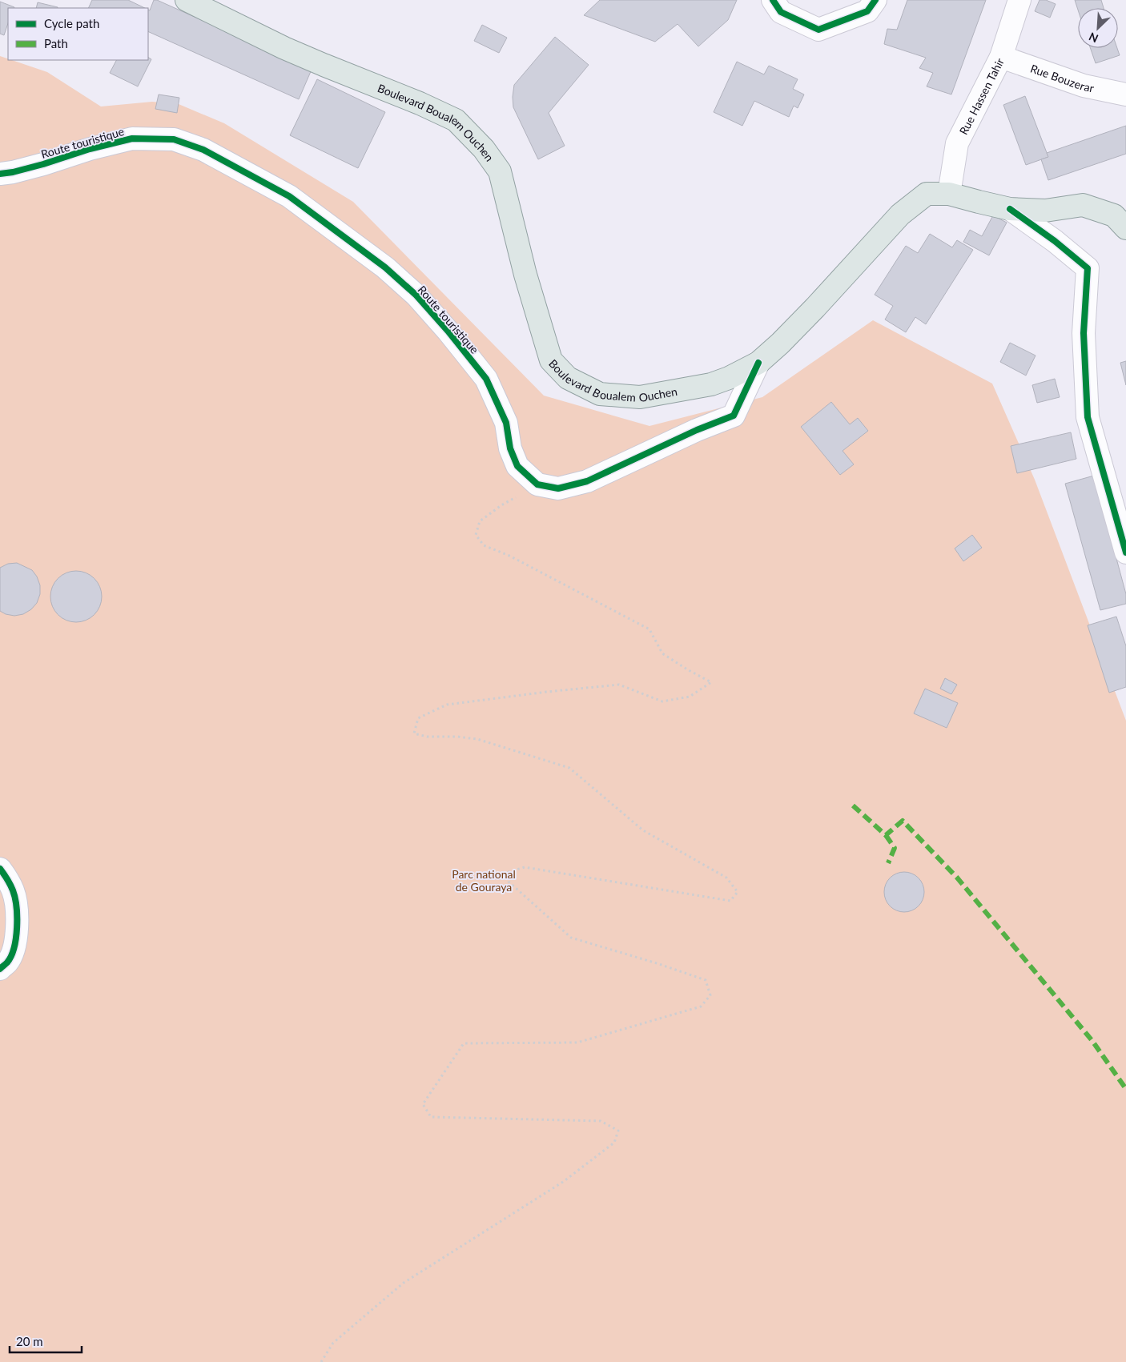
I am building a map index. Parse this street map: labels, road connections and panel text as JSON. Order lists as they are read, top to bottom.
{
  "streets": {
    "main road": ["Boulevard Boualem Ouchen"],
    "street": ["Rue Bouzerar", "Rue Hassen Tahir", "Route touristique"]
  },
  "crossings": [
    ["Rue Bouzerar", "Rue Hassen Tahir"],
    ["Rue Hassen Tahir", "Boulevard Boualem Ouchen"]
  ],
  "parks": ["Parc national de Gouraya"],
  "legend": ["Cycle path", "Path"],
  "scale_bar": "20 m",
  "north": "bottom left"
}
